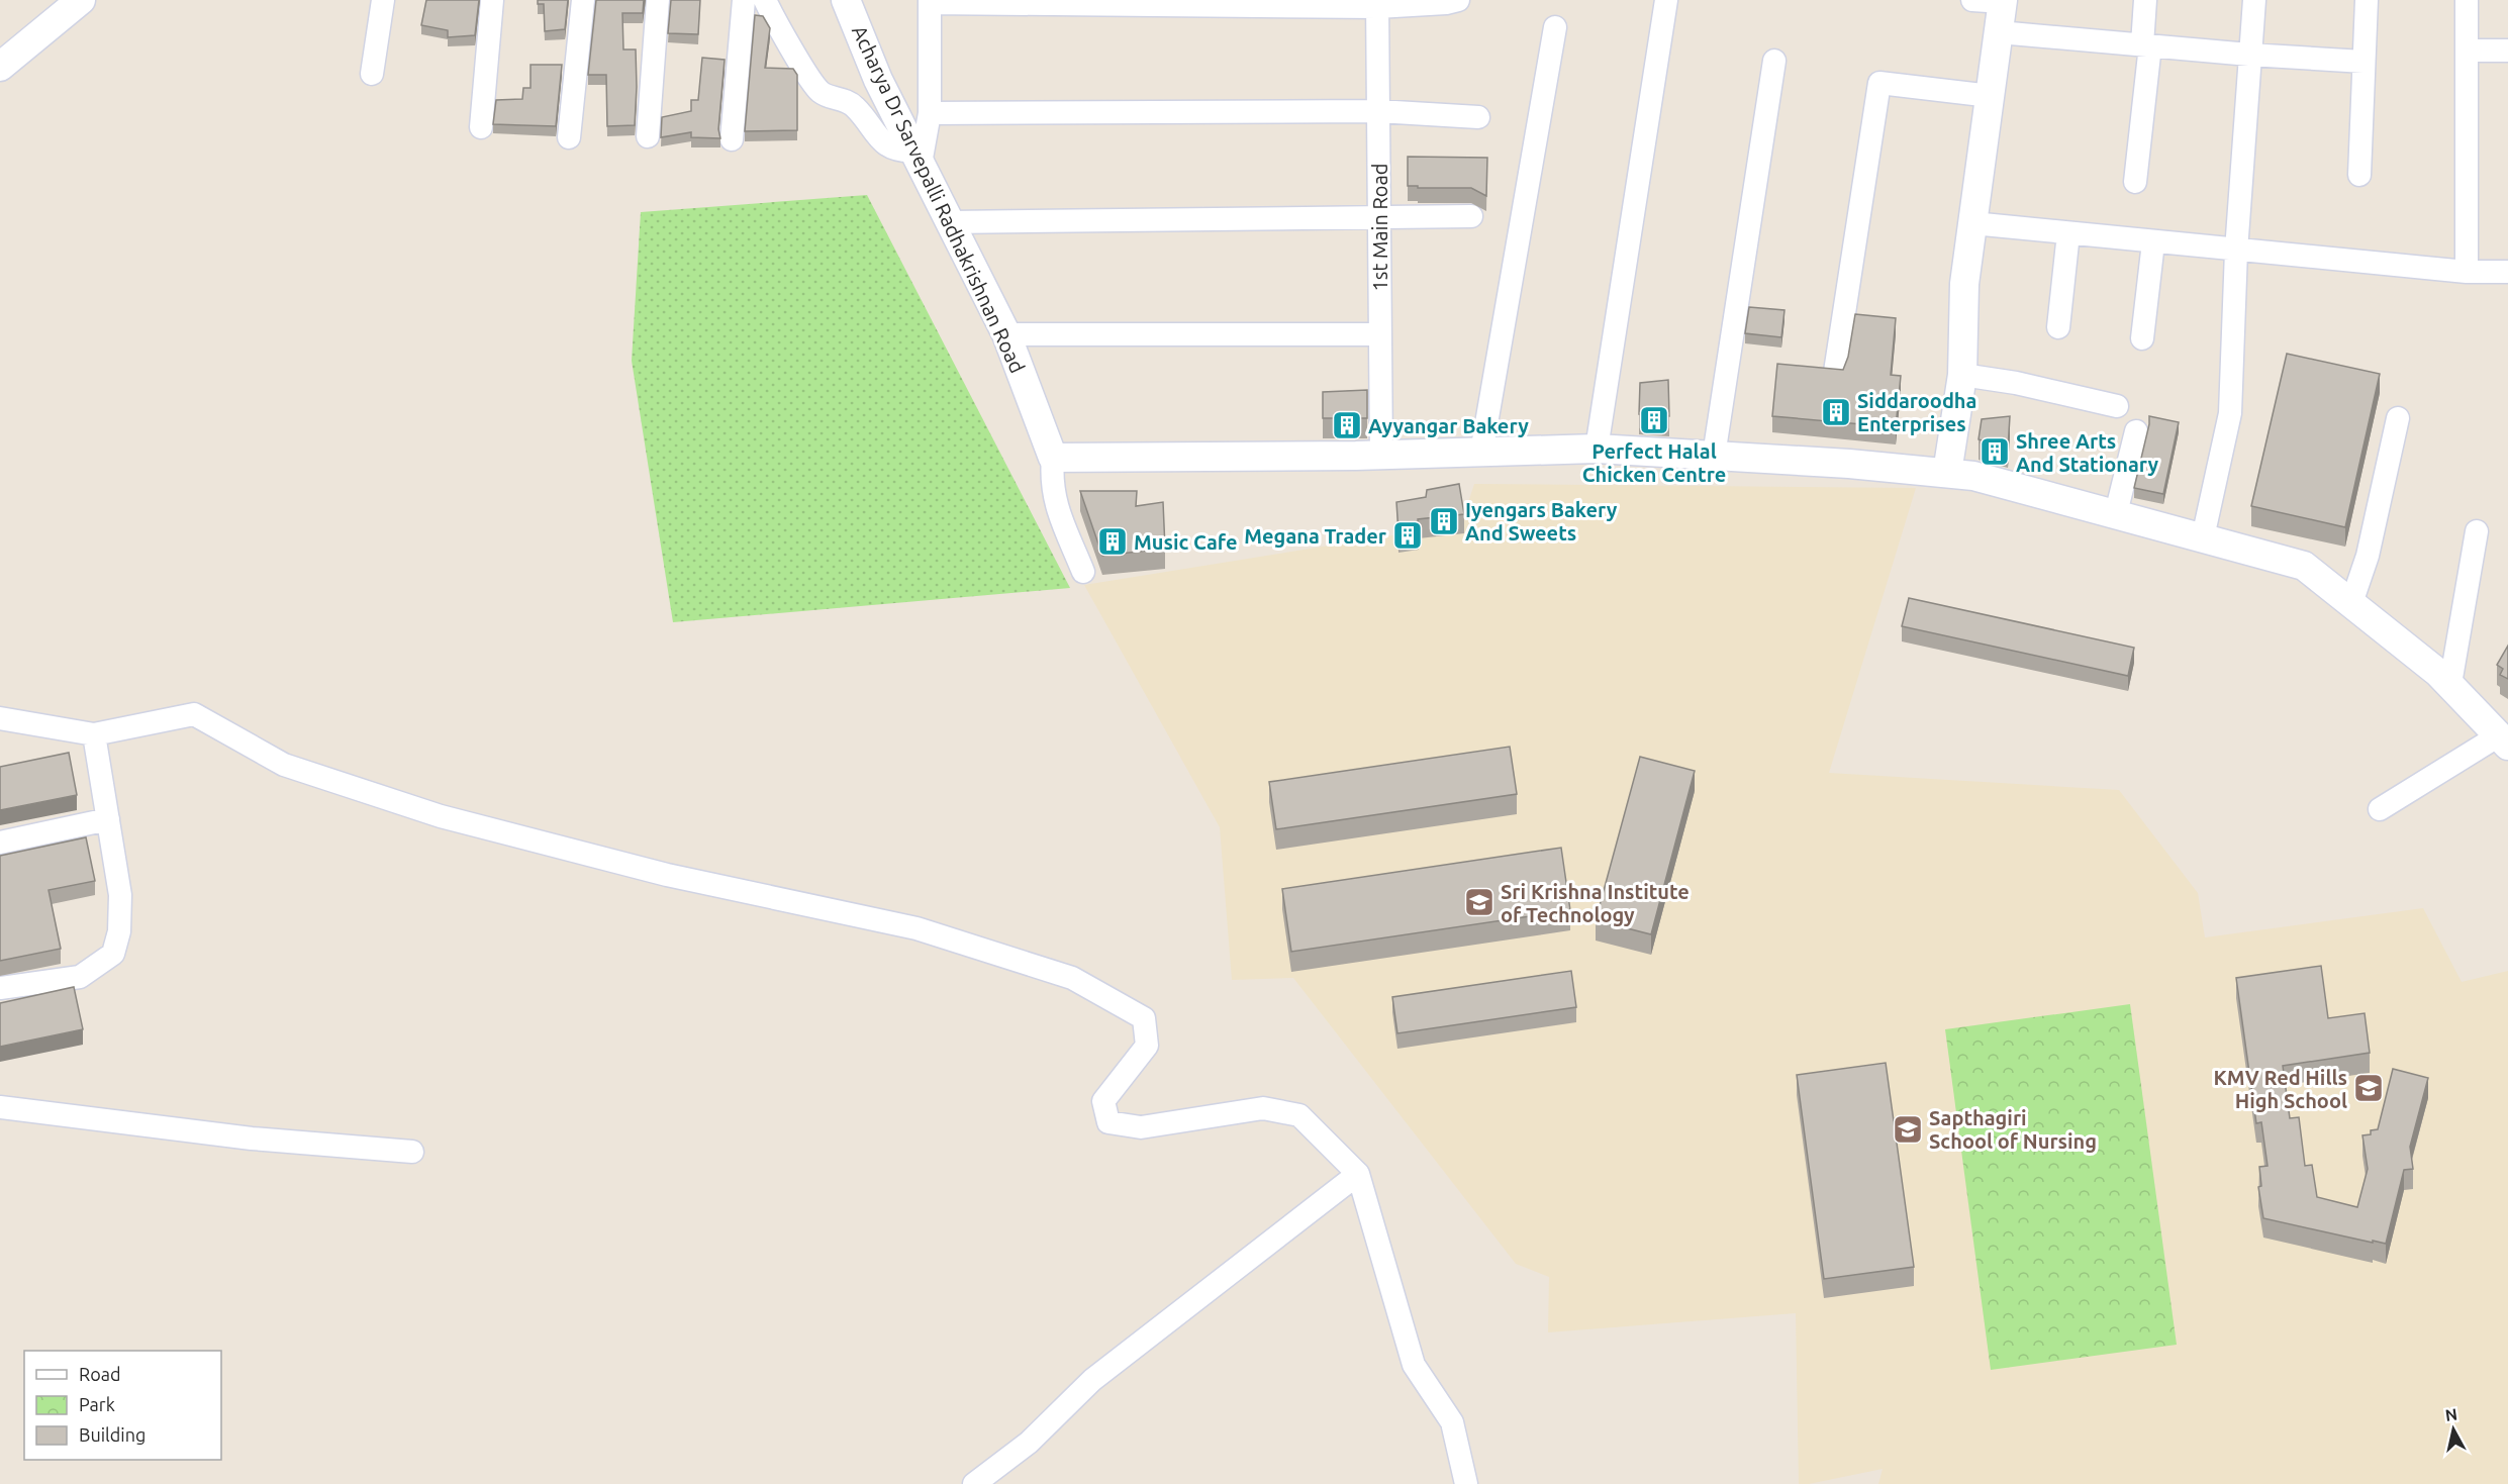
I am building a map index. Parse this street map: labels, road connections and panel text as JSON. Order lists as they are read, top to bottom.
{
  "streets": {
    "street": ["Acharya Dr Sarvepalli Radhakrishnan Road", "1st Main Road"]
  },
  "places": {
    "building": [
      "Siddaroodha Enterprises",
      "Perfect Halal Chicken Centre",
      "Ayyangar Bakery",
      "Shree Arts And Stationary",
      "Iyengars Bakery And Sweets",
      "Megana Trader",
      "Music Cafe"
    ],
    "school or university": ["Sri Krishna Institute of Technology", "KMV Red Hills High School", "Sapthagiri School of Nursing"]
  },
  "legend": ["Road", "Park", "Building"],
  "north": "top"
}
